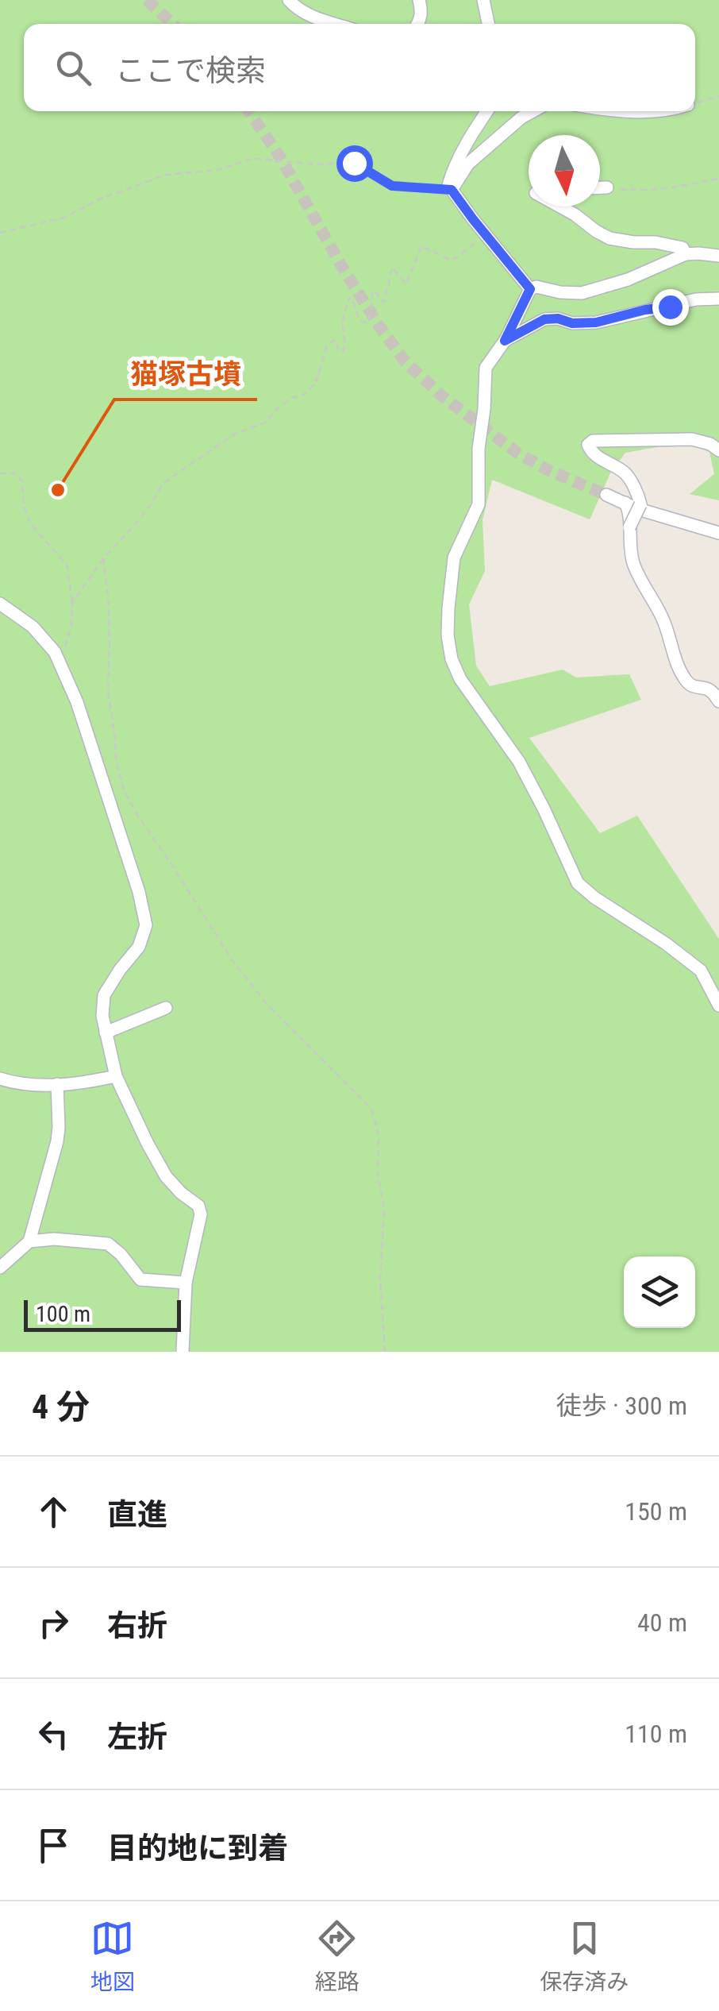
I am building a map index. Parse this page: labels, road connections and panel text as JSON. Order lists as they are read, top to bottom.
{
  "places": ["猫塚古墳"],
  "scale_bar": "100 m",
  "north": "bottom",
  "page": {
    "search": "ここで検索",
    "scale": "100 m",
    "heading": ["4 分", "徒歩 · 300 m"],
    "list": [
      ["直進", "150 m"],
      ["右折", "40 m"],
      ["左折", "110 m"],
      "目的地に到着"
    ],
    "nav": ["地図", "経路", "保存済み"]
  }
}
